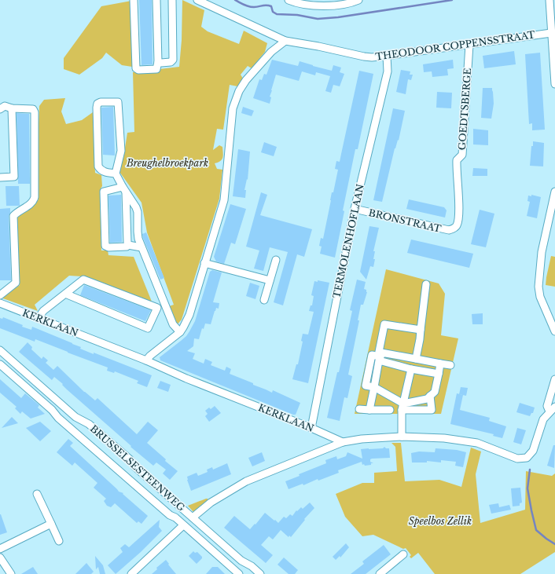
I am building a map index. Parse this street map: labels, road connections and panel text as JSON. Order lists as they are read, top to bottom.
{
  "streets": {
    "street": [
      "THEODOOR COPPENSSTRAAT",
      "GOEDTSBERGE",
      "BRONSTRAAT",
      "TERMOLENHOFLAAN",
      "KERKLAAN",
      "BRUSSELSESTEENWEG"
    ]
  },
  "crossings": [
    ["THEODOOR COPPENSSTRAAT", "GOEDTSBERGE"],
    ["THEODOOR COPPENSSTRAAT", "TERMOLENHOFLAAN"],
    ["GOEDTSBERGE", "BRONSTRAAT"],
    ["BRONSTRAAT", "TERMOLENHOFLAAN"],
    ["TERMOLENHOFLAAN", "KERKLAAN"]
  ],
  "parks": ["Breughelbroekpark", "Speelbos Zellik"]
}
